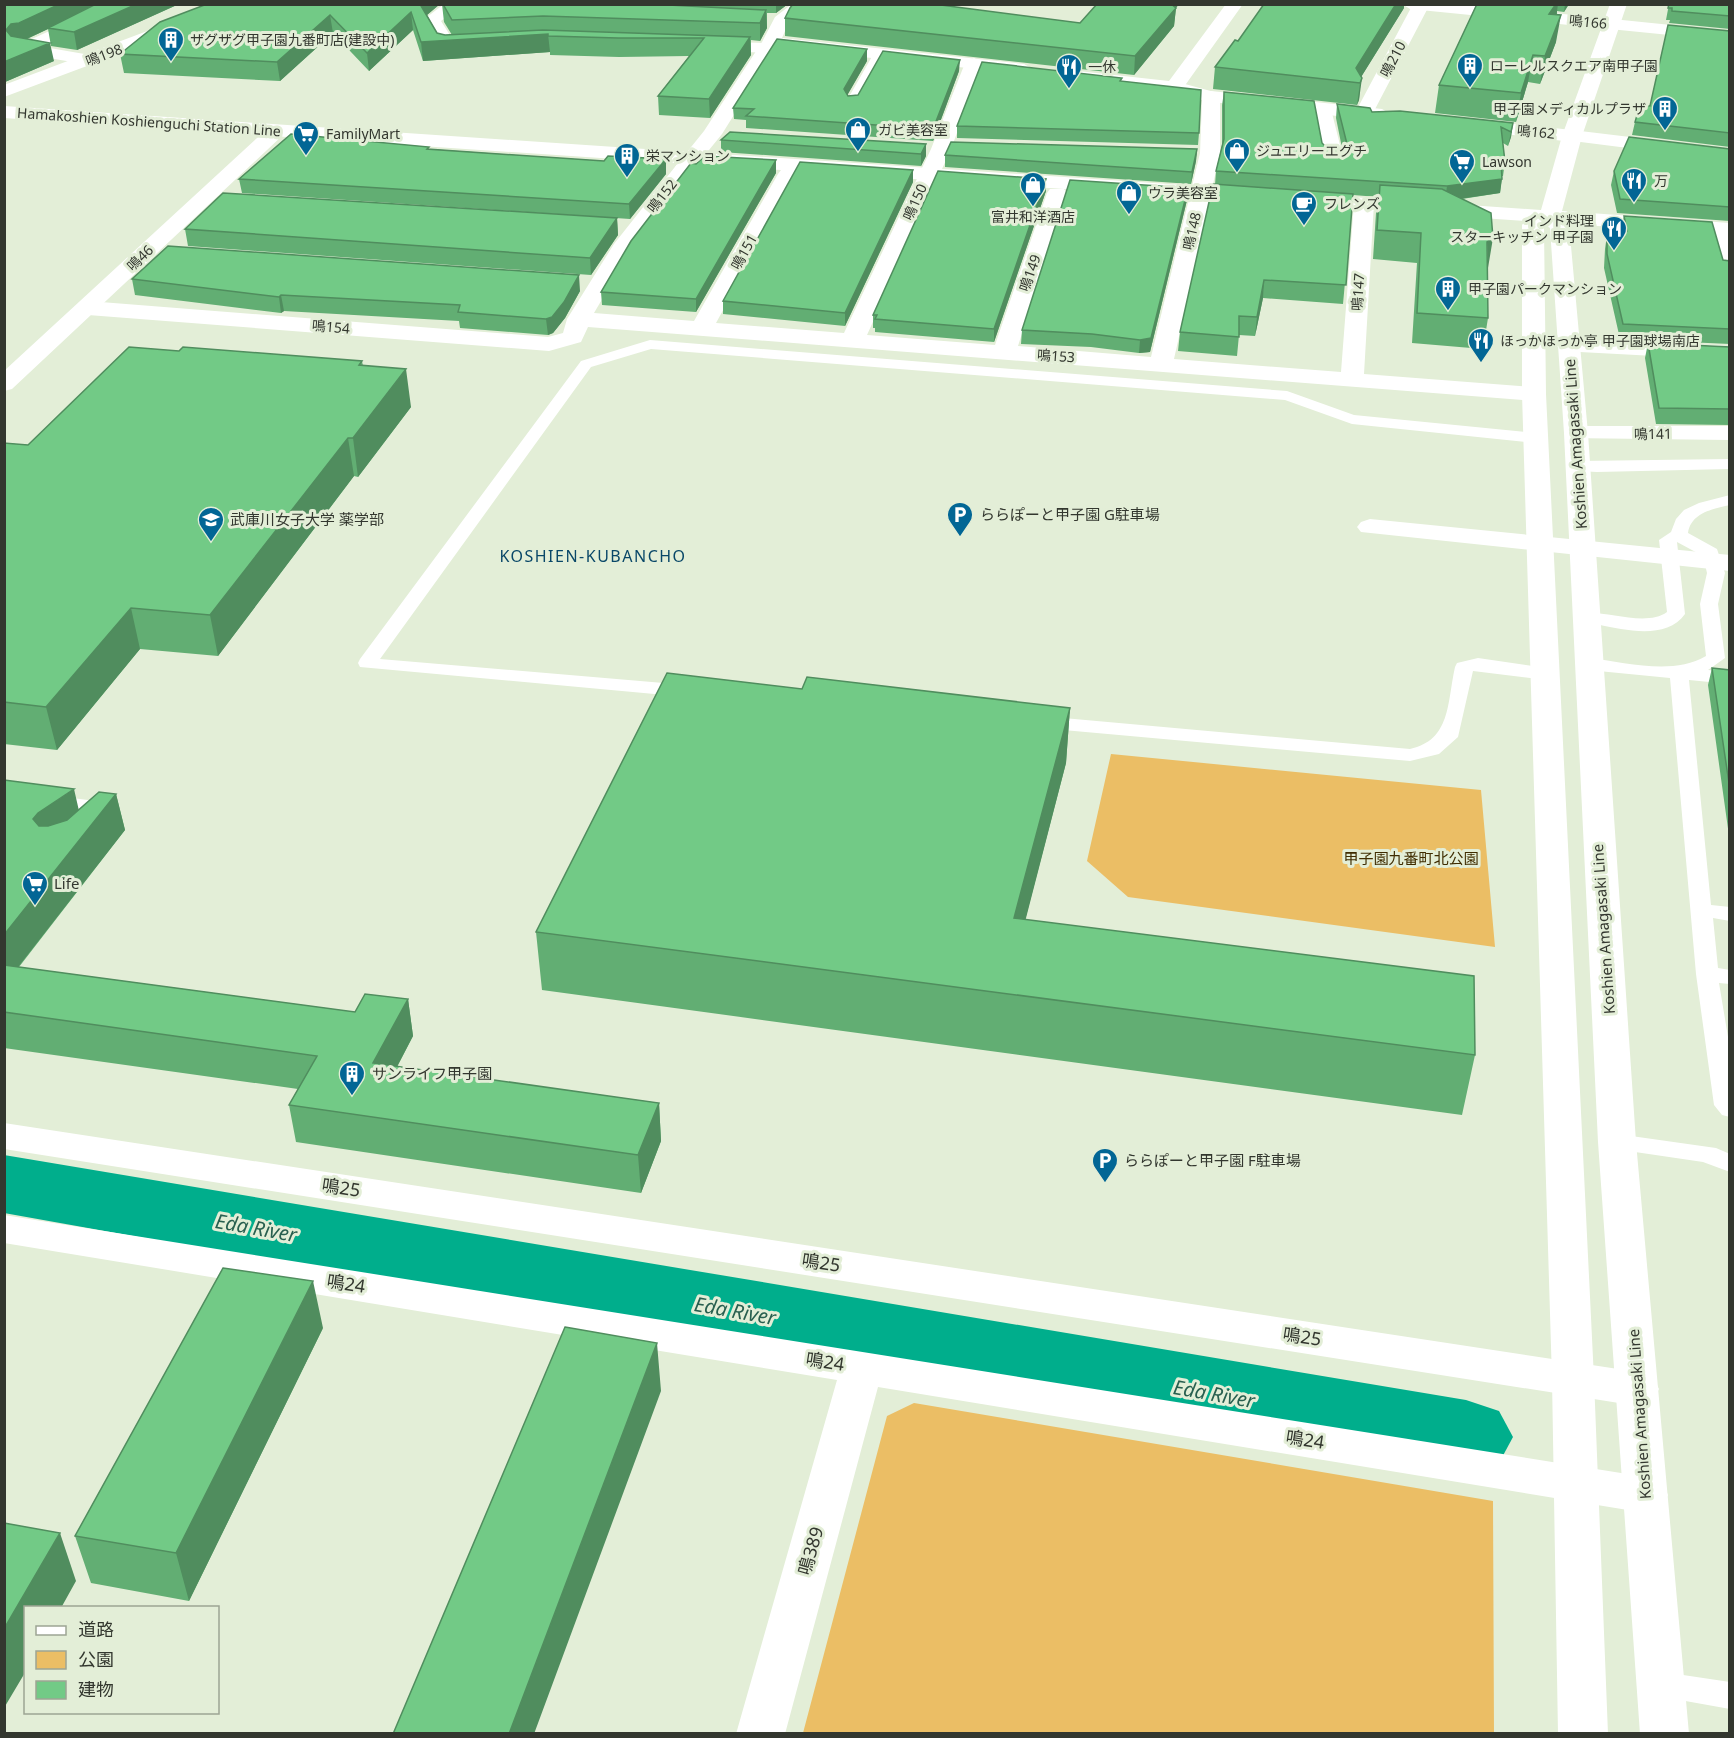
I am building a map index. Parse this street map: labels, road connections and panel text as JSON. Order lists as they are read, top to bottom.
{
  "streets": {
    "street": [
      "鳴166",
      "鳴198",
      "鳴210",
      "Hamakoshien Koshienguchi Station Line",
      "鳴162",
      "鳴152",
      "鳴150",
      "鳴148",
      "鳴151",
      "鳴46",
      "鳴149",
      "鳴147",
      "鳴154",
      "鳴153",
      "鳴141",
      "Koshien Amagasaki Line",
      "鳴25",
      "鳴24",
      "鳴389"
    ]
  },
  "crossings": [
    ["鳴166", "鳴210"],
    ["Hamakoshien Koshienguchi Station Line", "鳴152"],
    ["Hamakoshien Koshienguchi Station Line", "鳴150"],
    ["Hamakoshien Koshienguchi Station Line", "鳴148"],
    ["Hamakoshien Koshienguchi Station Line", "鳴151"],
    ["Hamakoshien Koshienguchi Station Line", "鳴46"],
    ["Hamakoshien Koshienguchi Station Line", "鳴149"],
    ["鳴152", "鳴154"],
    ["鳴152", "鳴153"],
    ["鳴150", "鳴153"],
    ["鳴148", "鳴153"],
    ["鳴151", "鳴153"],
    ["鳴46", "鳴154"],
    ["鳴149", "鳴153"],
    ["鳴147", "鳴153"],
    ["鳴154", "鳴153"],
    ["鳴141", "Koshien Amagasaki Line"],
    ["Koshien Amagasaki Line", "鳴25"],
    ["Koshien Amagasaki Line", "鳴24"],
    ["鳴24", "鳴389"]
  ],
  "districts": ["KOSHIEN-KUBANCHO"],
  "water": ["Eda River"],
  "parks": ["甲子園九番町北公園"],
  "places": {
    "building": [
      "ザグザグ甲子園九番町店(建設中)",
      "ローレルスクエア南甲子園",
      "甲子園メディカルプラザ",
      "栄マンション",
      "甲子園パークマンション",
      "サンライフ甲子園"
    ],
    "restaurant": [
      "一休",
      "万",
      "インド料理 スターキッチン 甲子園",
      "ほっかほっか亭 甲子園球場南店"
    ],
    "shop": [
      "ガビ美容室",
      "ジュエリーエグチ",
      "富井和洋酒店",
      "ウラ美容室"
    ],
    "supermarket": ["FamilyMart", "Lawson", "Life"],
    "cafe": ["フレンズ"],
    "parking": ["ららぽーと甲子園 G駐車場", "ららぽーと甲子園 F駐車場"],
    "school or university": ["武庫川女子大学 薬学部"]
  },
  "legend": ["道路", "公園", "建物"]
}
